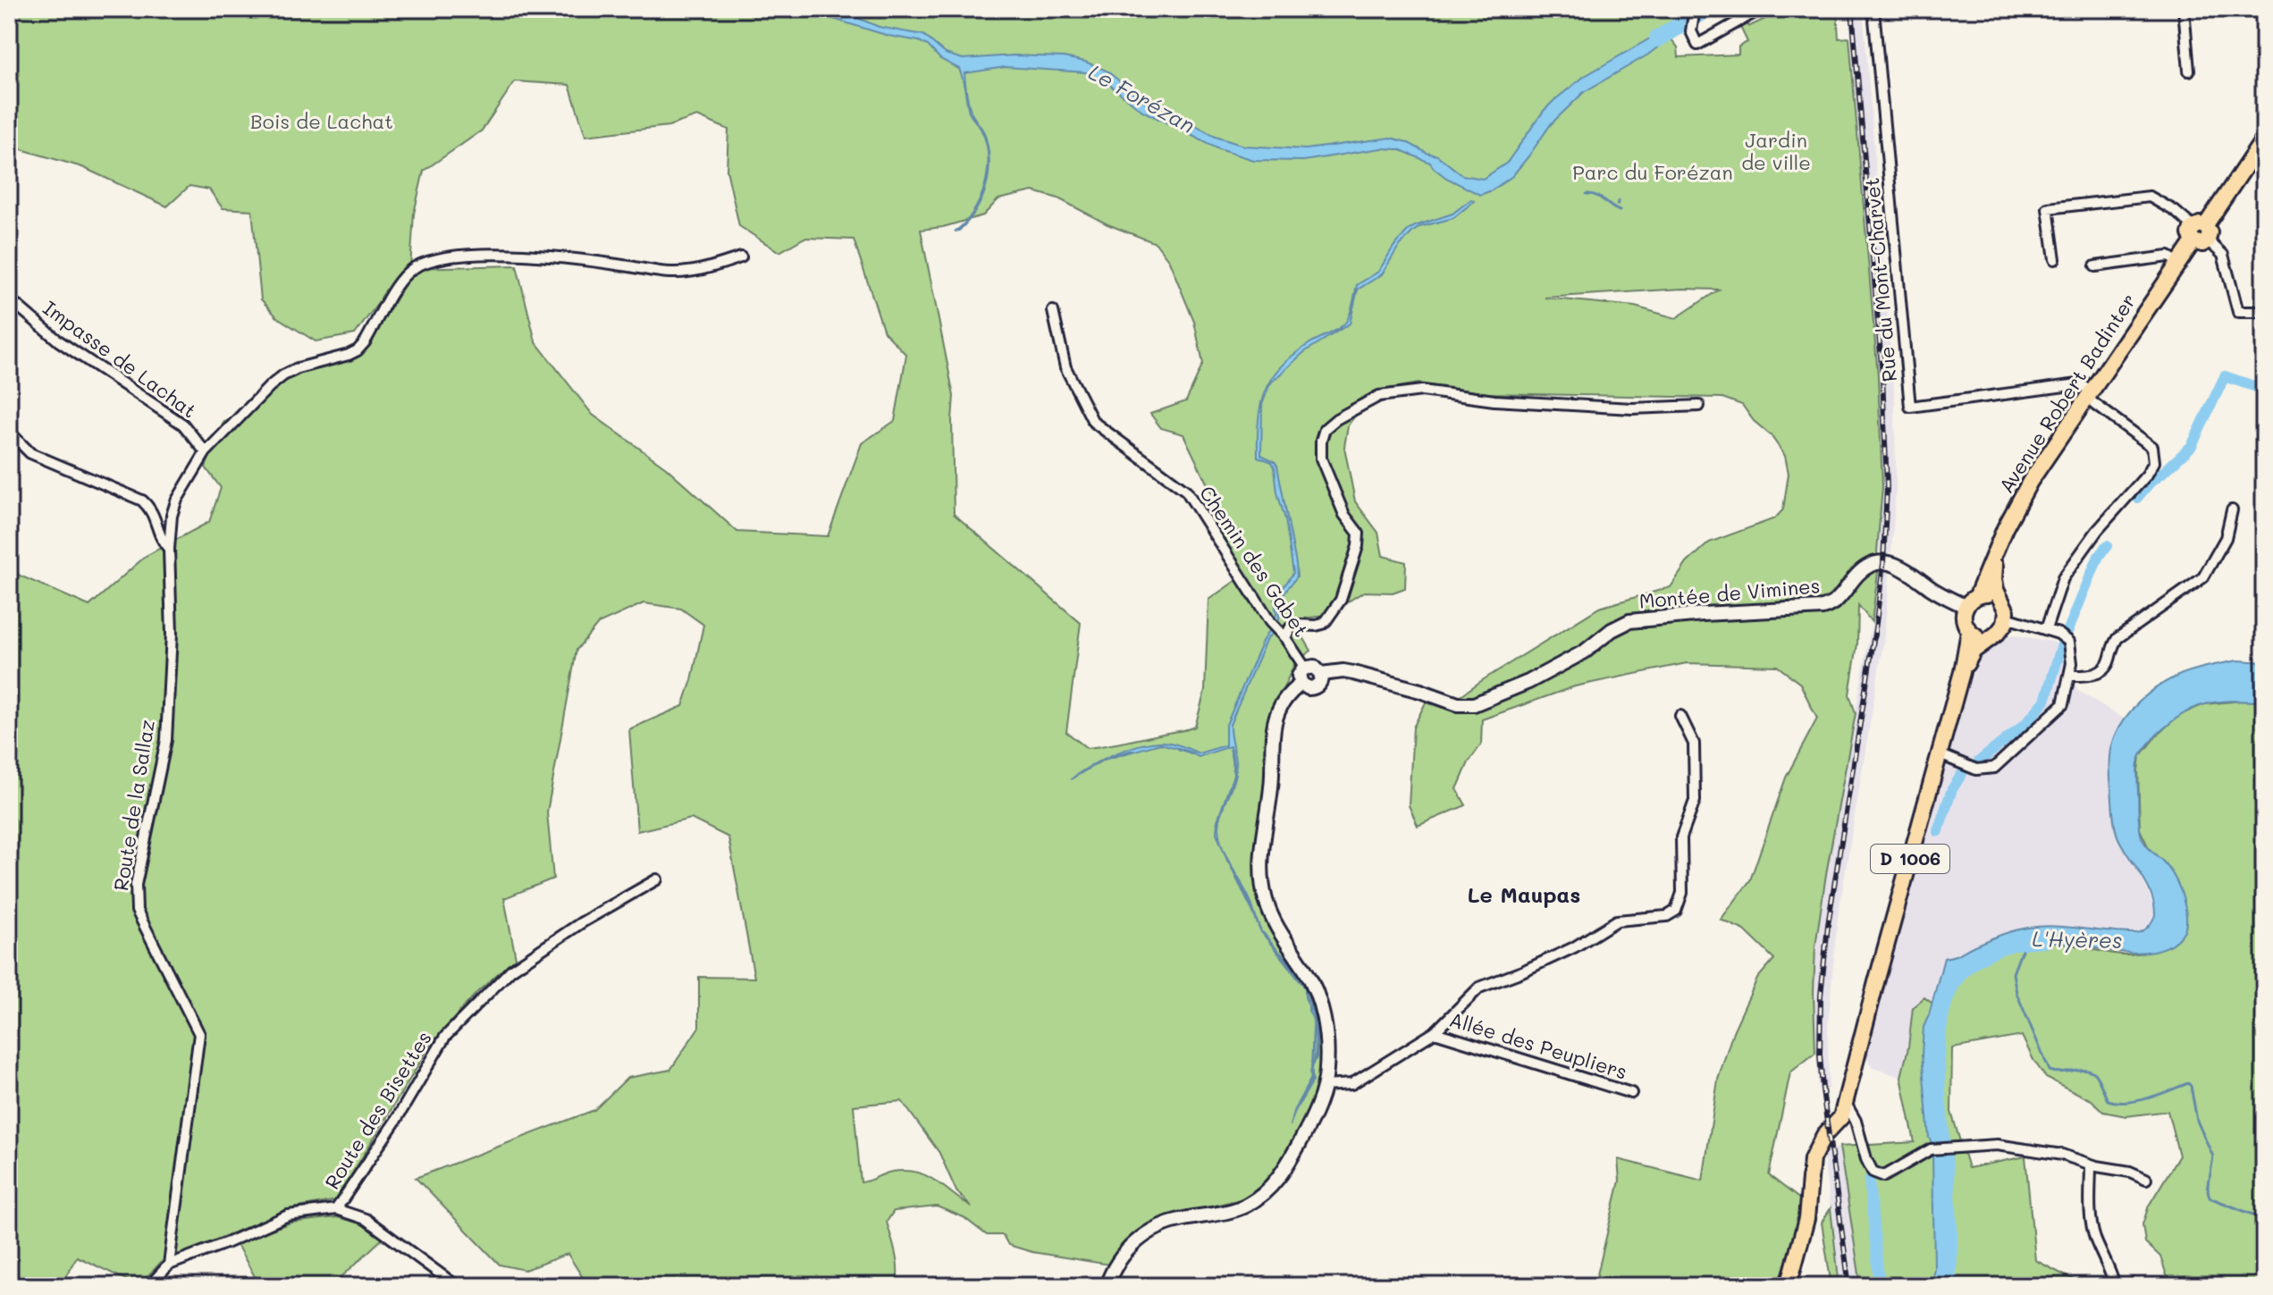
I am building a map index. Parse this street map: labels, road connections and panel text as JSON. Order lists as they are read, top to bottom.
{
  "streets": {
    "main road": ["Avenue Robert Badinter", "D 1006"],
    "street": [
      "Rue du Mont-Charvet",
      "Impasse de Lachat",
      "Chemin des Gabet",
      "Montée de Vimines",
      "Route de la Sallaz",
      "Allée des Peupliers",
      "Route des Bisettes"
    ]
  },
  "crossings": [
    ["Rue du Mont-Charvet", "Avenue Robert Badinter"],
    ["Avenue Robert Badinter", "Montée de Vimines"],
    ["Avenue Robert Badinter", "D 1006"],
    ["Chemin des Gabet", "Montée de Vimines"],
    ["Montée de Vimines", "D 1006"]
  ],
  "districts": ["Le Maupas"],
  "water": ["Le Forézan", "L'Hyères"],
  "parks": ["Bois de Lachat", "Jardin de ville", "Parc du Forézan"]
}
